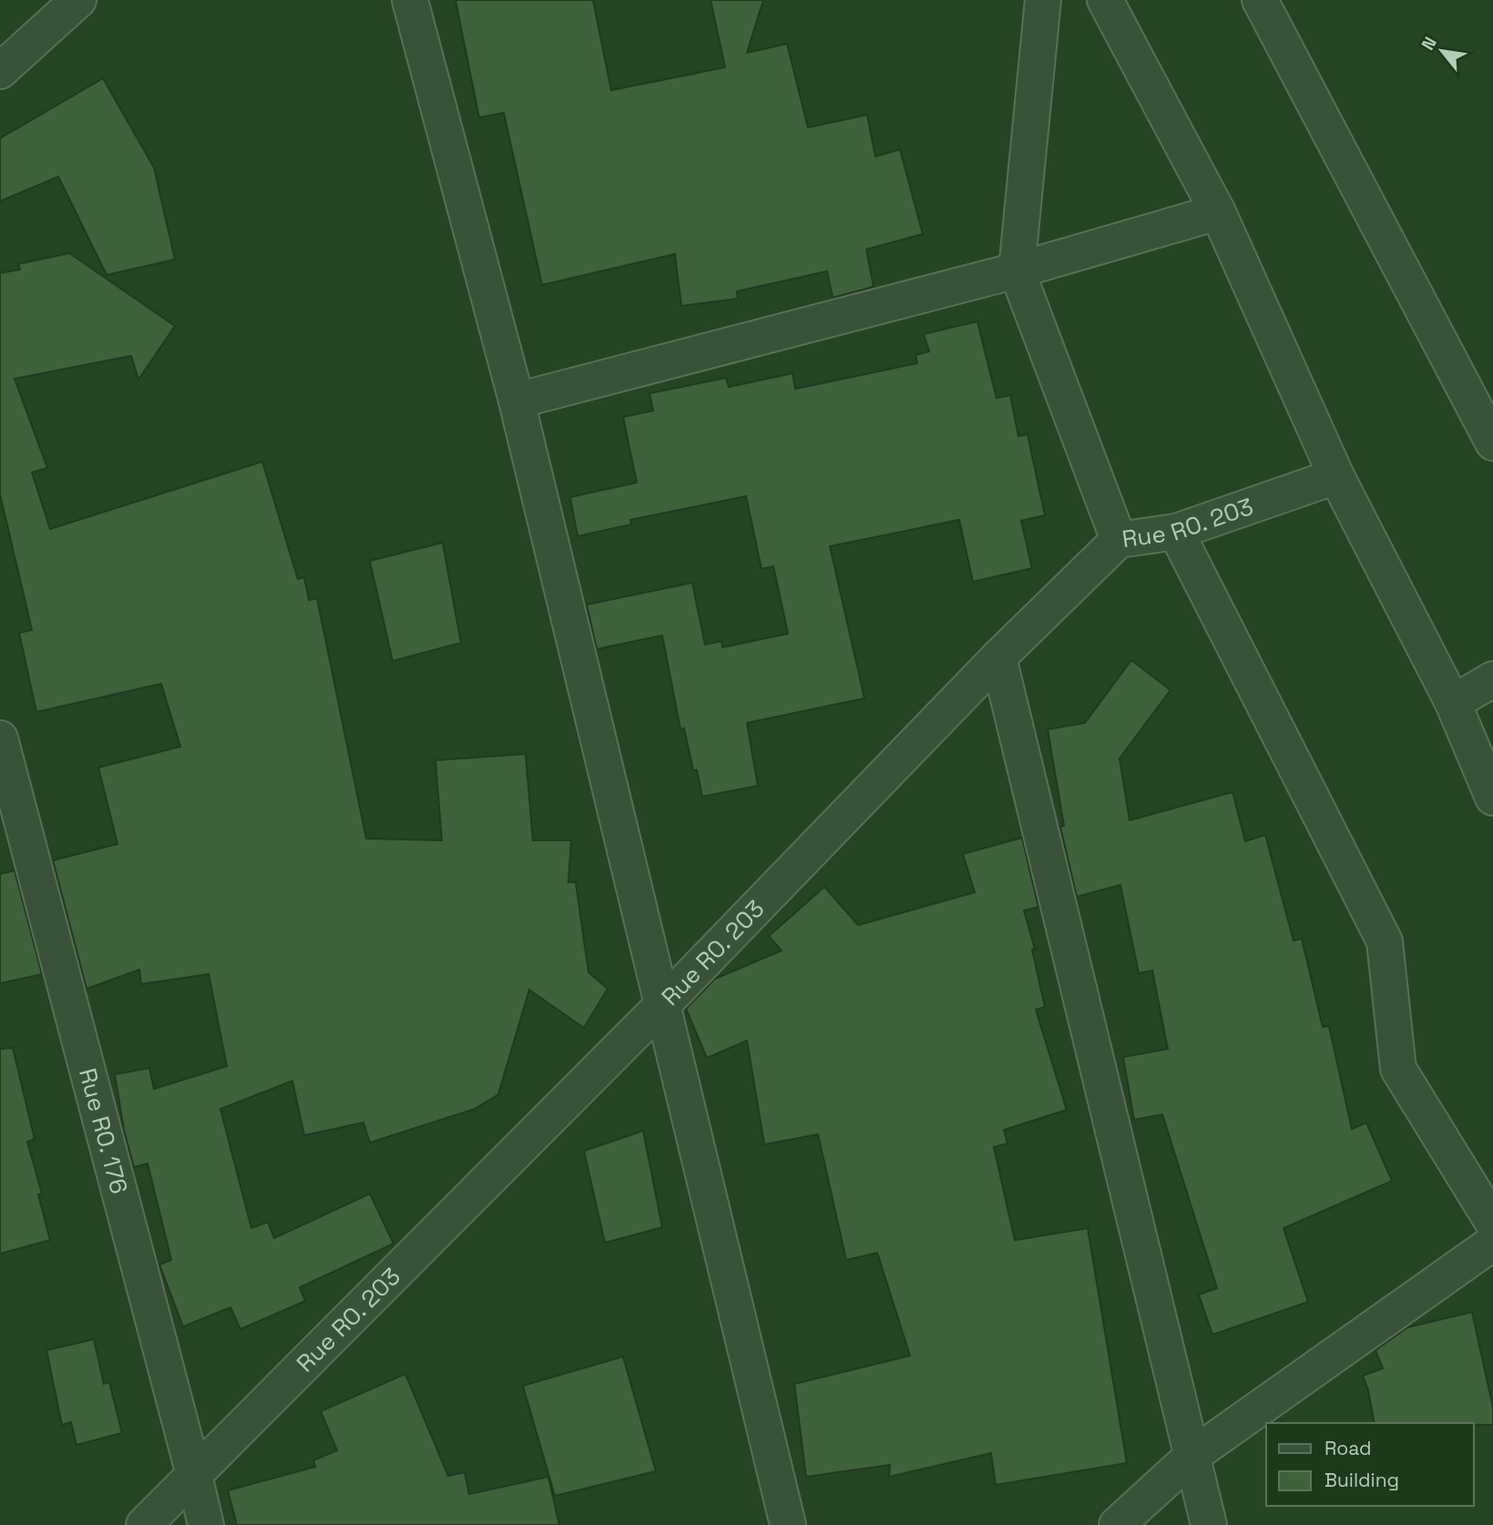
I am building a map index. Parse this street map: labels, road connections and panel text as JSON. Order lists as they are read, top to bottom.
{
  "streets": {
    "street": ["Rue RO. 203", "Rue RO. 176"]
  },
  "crossings": [
    ["Rue RO. 203", "Rue RO. 176"]
  ],
  "legend": ["Road", "Building"],
  "north": "top left"
}
